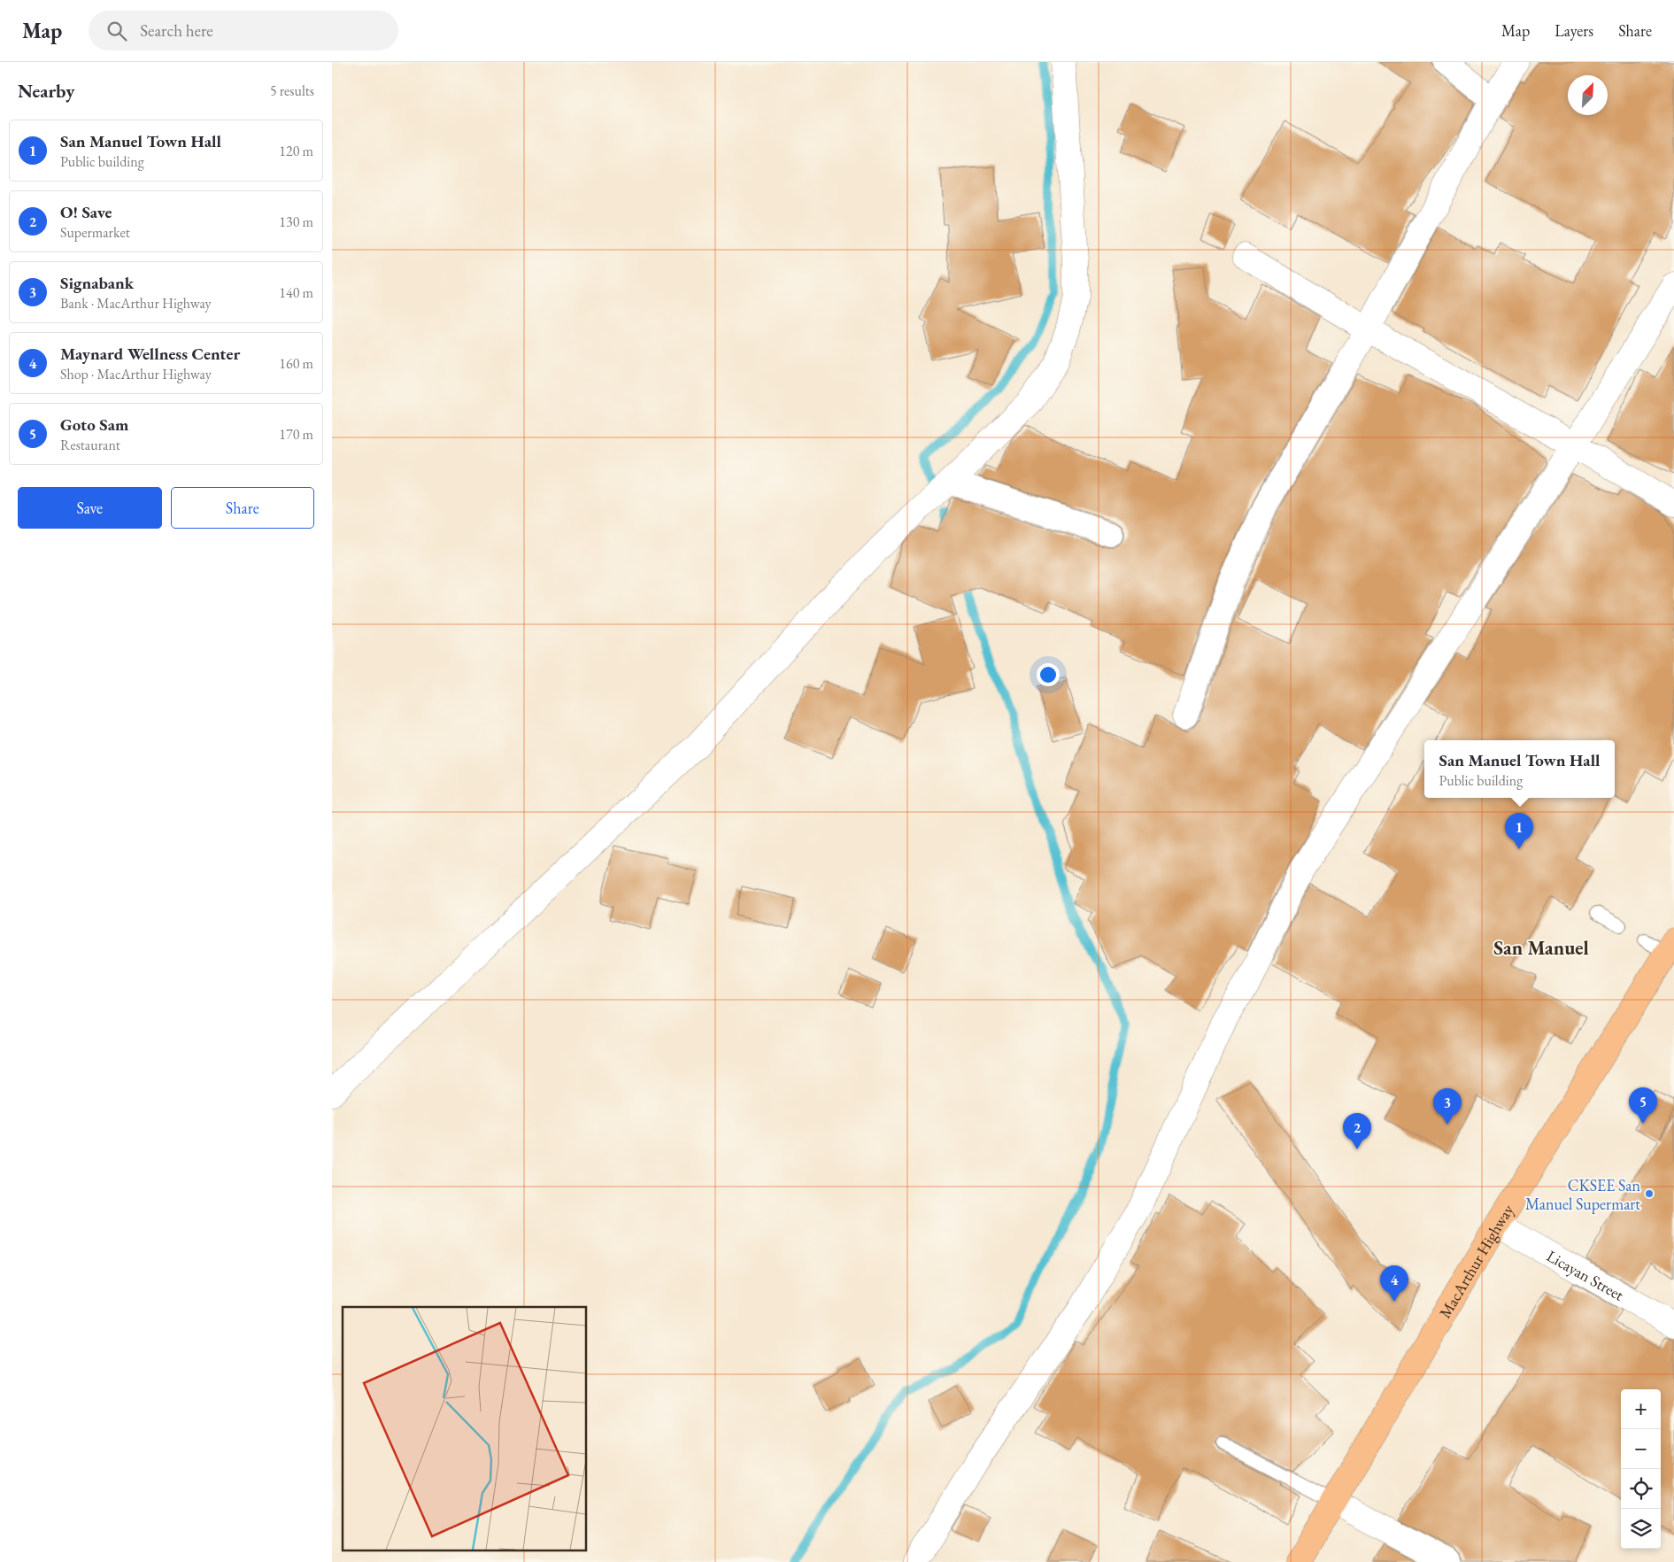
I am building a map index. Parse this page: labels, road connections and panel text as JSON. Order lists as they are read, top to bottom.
{
  "streets": {
    "highway": ["MacArthur Highway"],
    "street": ["Licayan Street"]
  },
  "crossings": [
    ["MacArthur Highway", "Licayan Street"]
  ],
  "districts": ["San Manuel"],
  "places": ["CKSEE San Manuel Supermart"],
  "north": "top right",
  "page": {
    "header": "Map",
    "search": "Search here",
    "nav": ["Map", "Layers", "Share"],
    "heading": ["Nearby", "5 results"],
    "list": [
      {
        "mark": "1",
        "name": "San Manuel Town Hall",
        "note": "Public building",
        "value": "120 m"
      },
      {
        "mark": "2",
        "name": "O! Save",
        "note": "Supermarket",
        "value": "130 m"
      },
      {
        "mark": "3",
        "name": "Signabank",
        "note": "Bank · MacArthur Highway",
        "value": "140 m"
      },
      {
        "mark": "4",
        "name": "Maynard Wellness Center",
        "note": "Shop · MacArthur Highway",
        "value": "160 m"
      },
      {
        "mark": "5",
        "name": "Goto Sam",
        "note": "Restaurant",
        "value": "170 m"
      }
    ],
    "buttons": ["Save", "Share"],
    "popup": ["San Manuel Town Hall", "Public building"],
    "pins": [
      "1",
      "5",
      "3",
      "2",
      "4"
    ],
    "map_buttons": ["+", "−"]
  }
}
